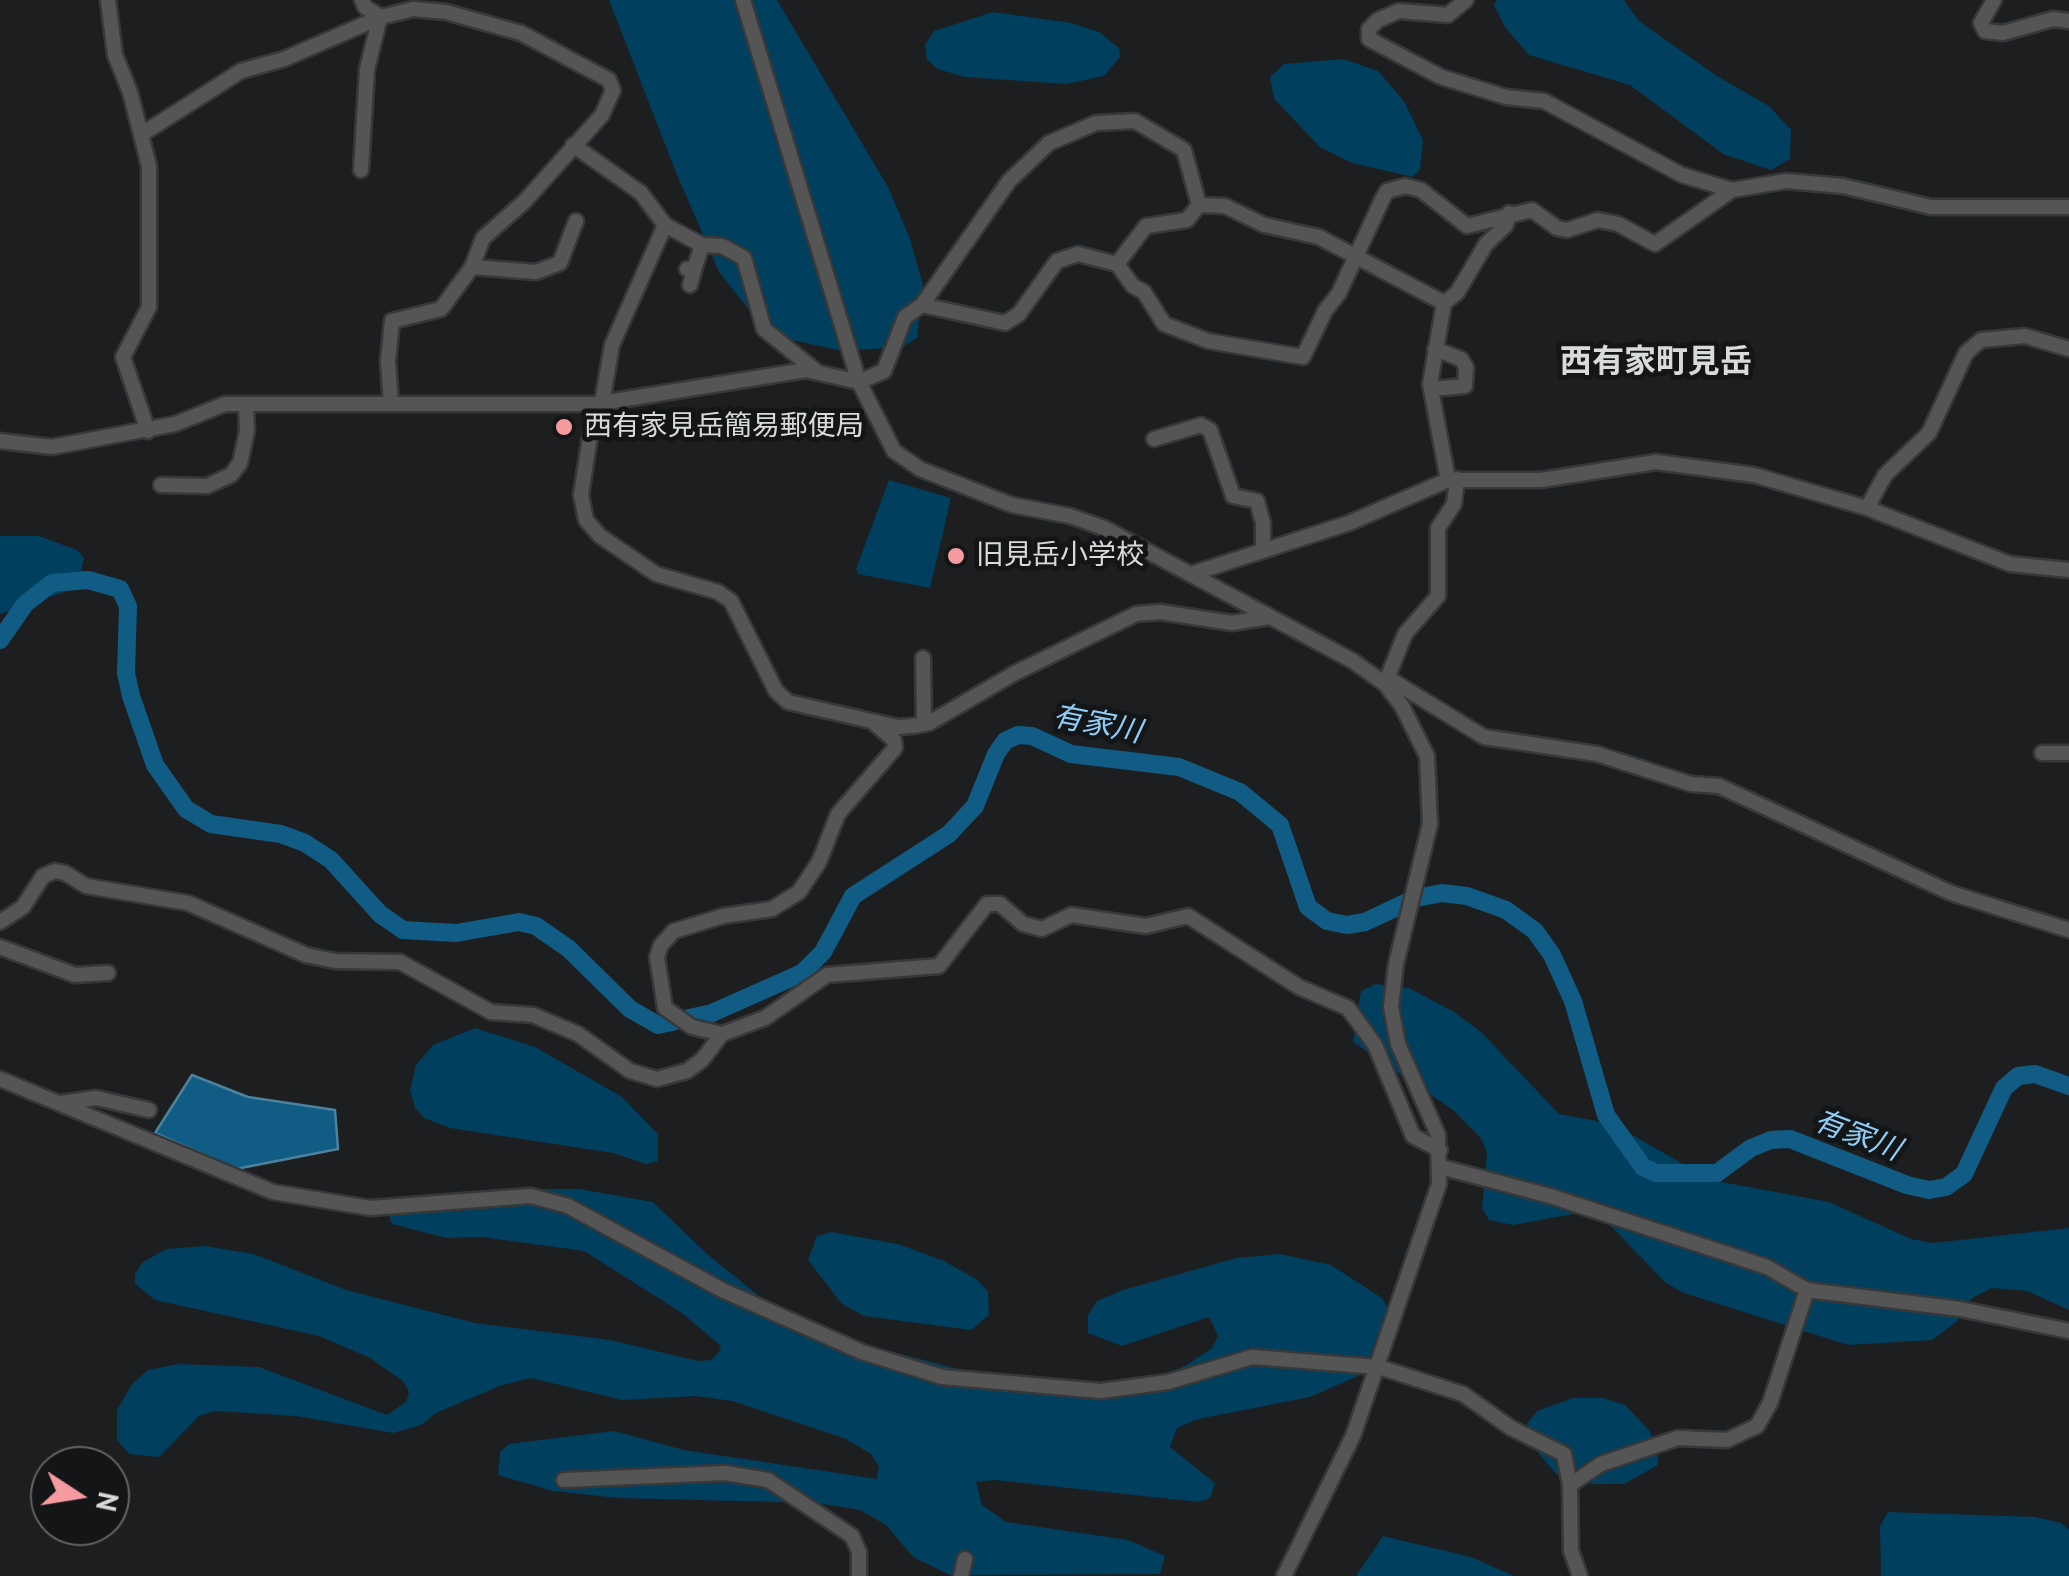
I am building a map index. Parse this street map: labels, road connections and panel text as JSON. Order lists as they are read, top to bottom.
{
  "districts": ["西有家町見岳"],
  "water": ["有家川"],
  "places": ["西有家見岳簡易郵便局", "旧見岳小学校"],
  "north": "right"
}
